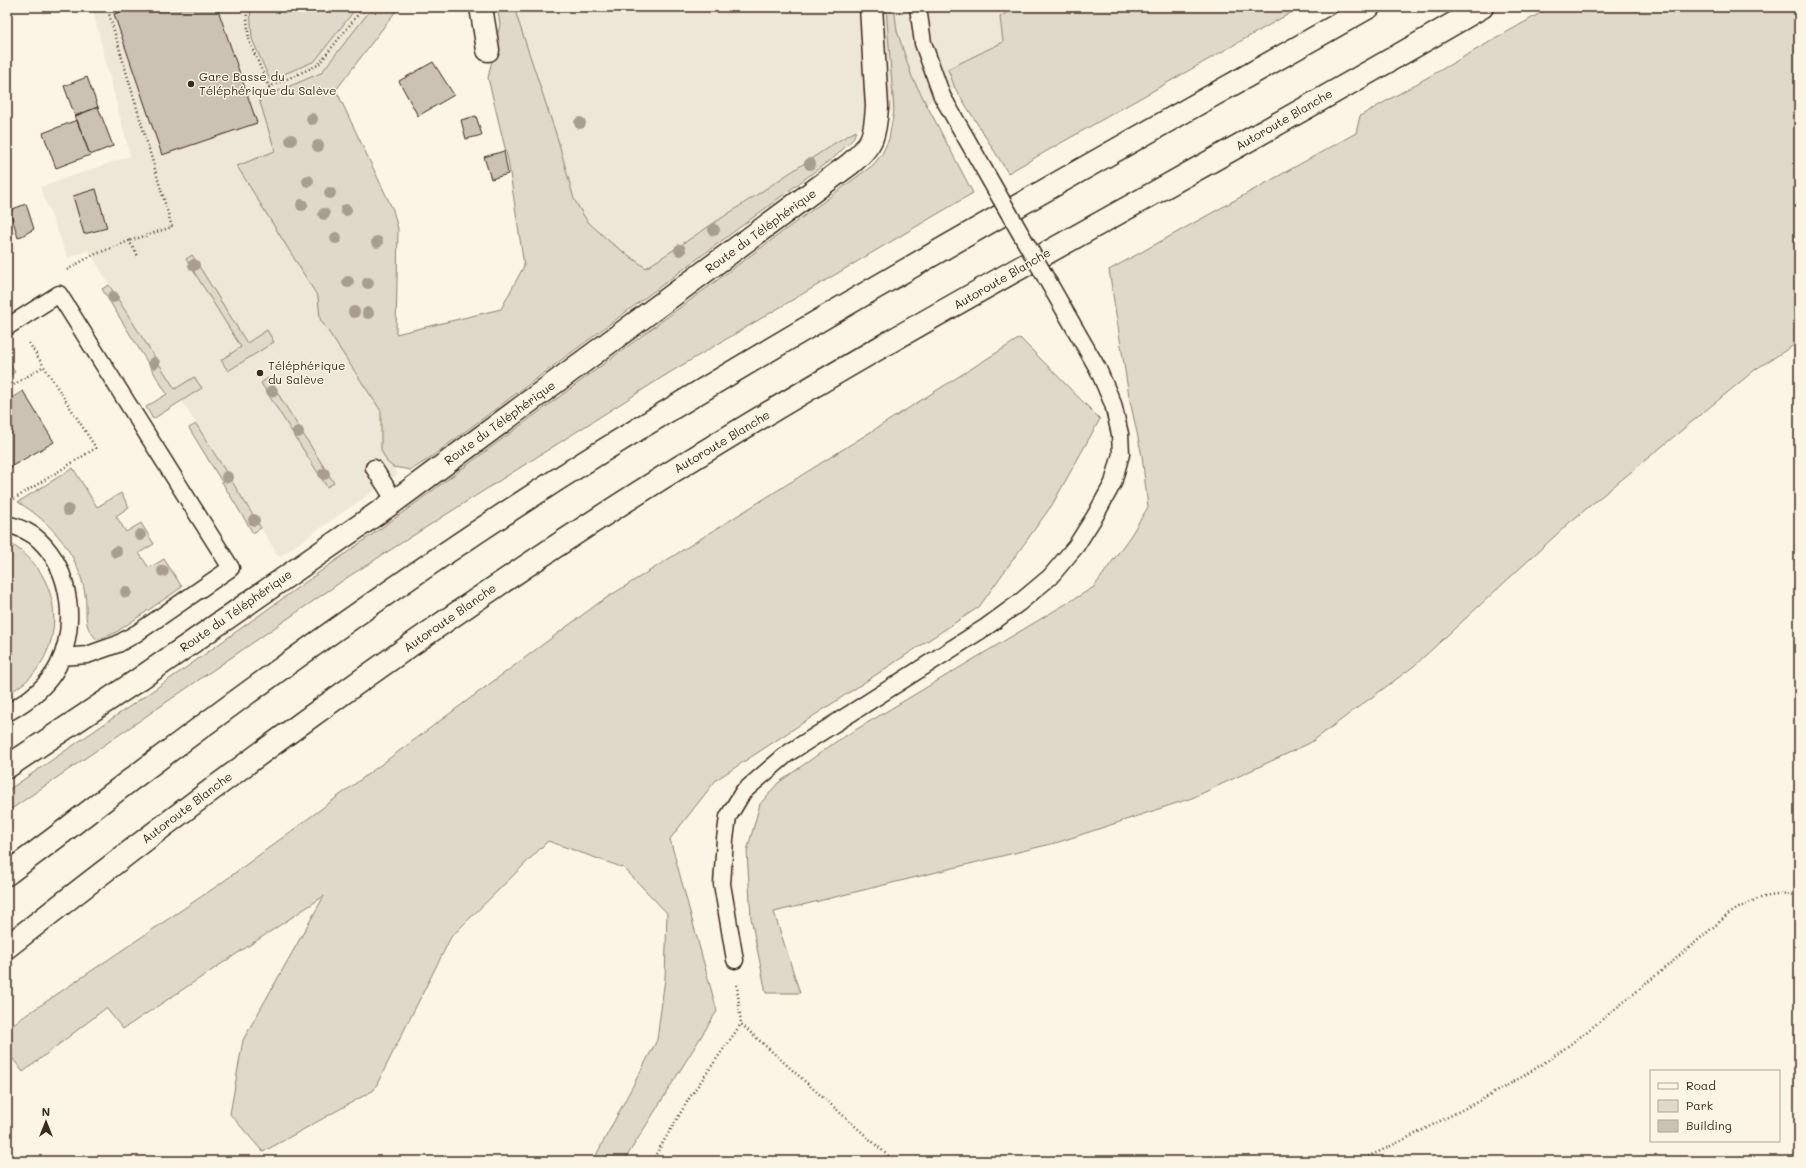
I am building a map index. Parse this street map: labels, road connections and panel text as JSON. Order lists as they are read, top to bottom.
{
  "streets": {
    "main road": ["Autoroute Blanche", "Route du Téléphérique"]
  },
  "places": ["Gare Basse du Téléphérique du Salève", "Téléphérique du Salève"],
  "legend": ["Road", "Park", "Building"],
  "north": "top"
}
